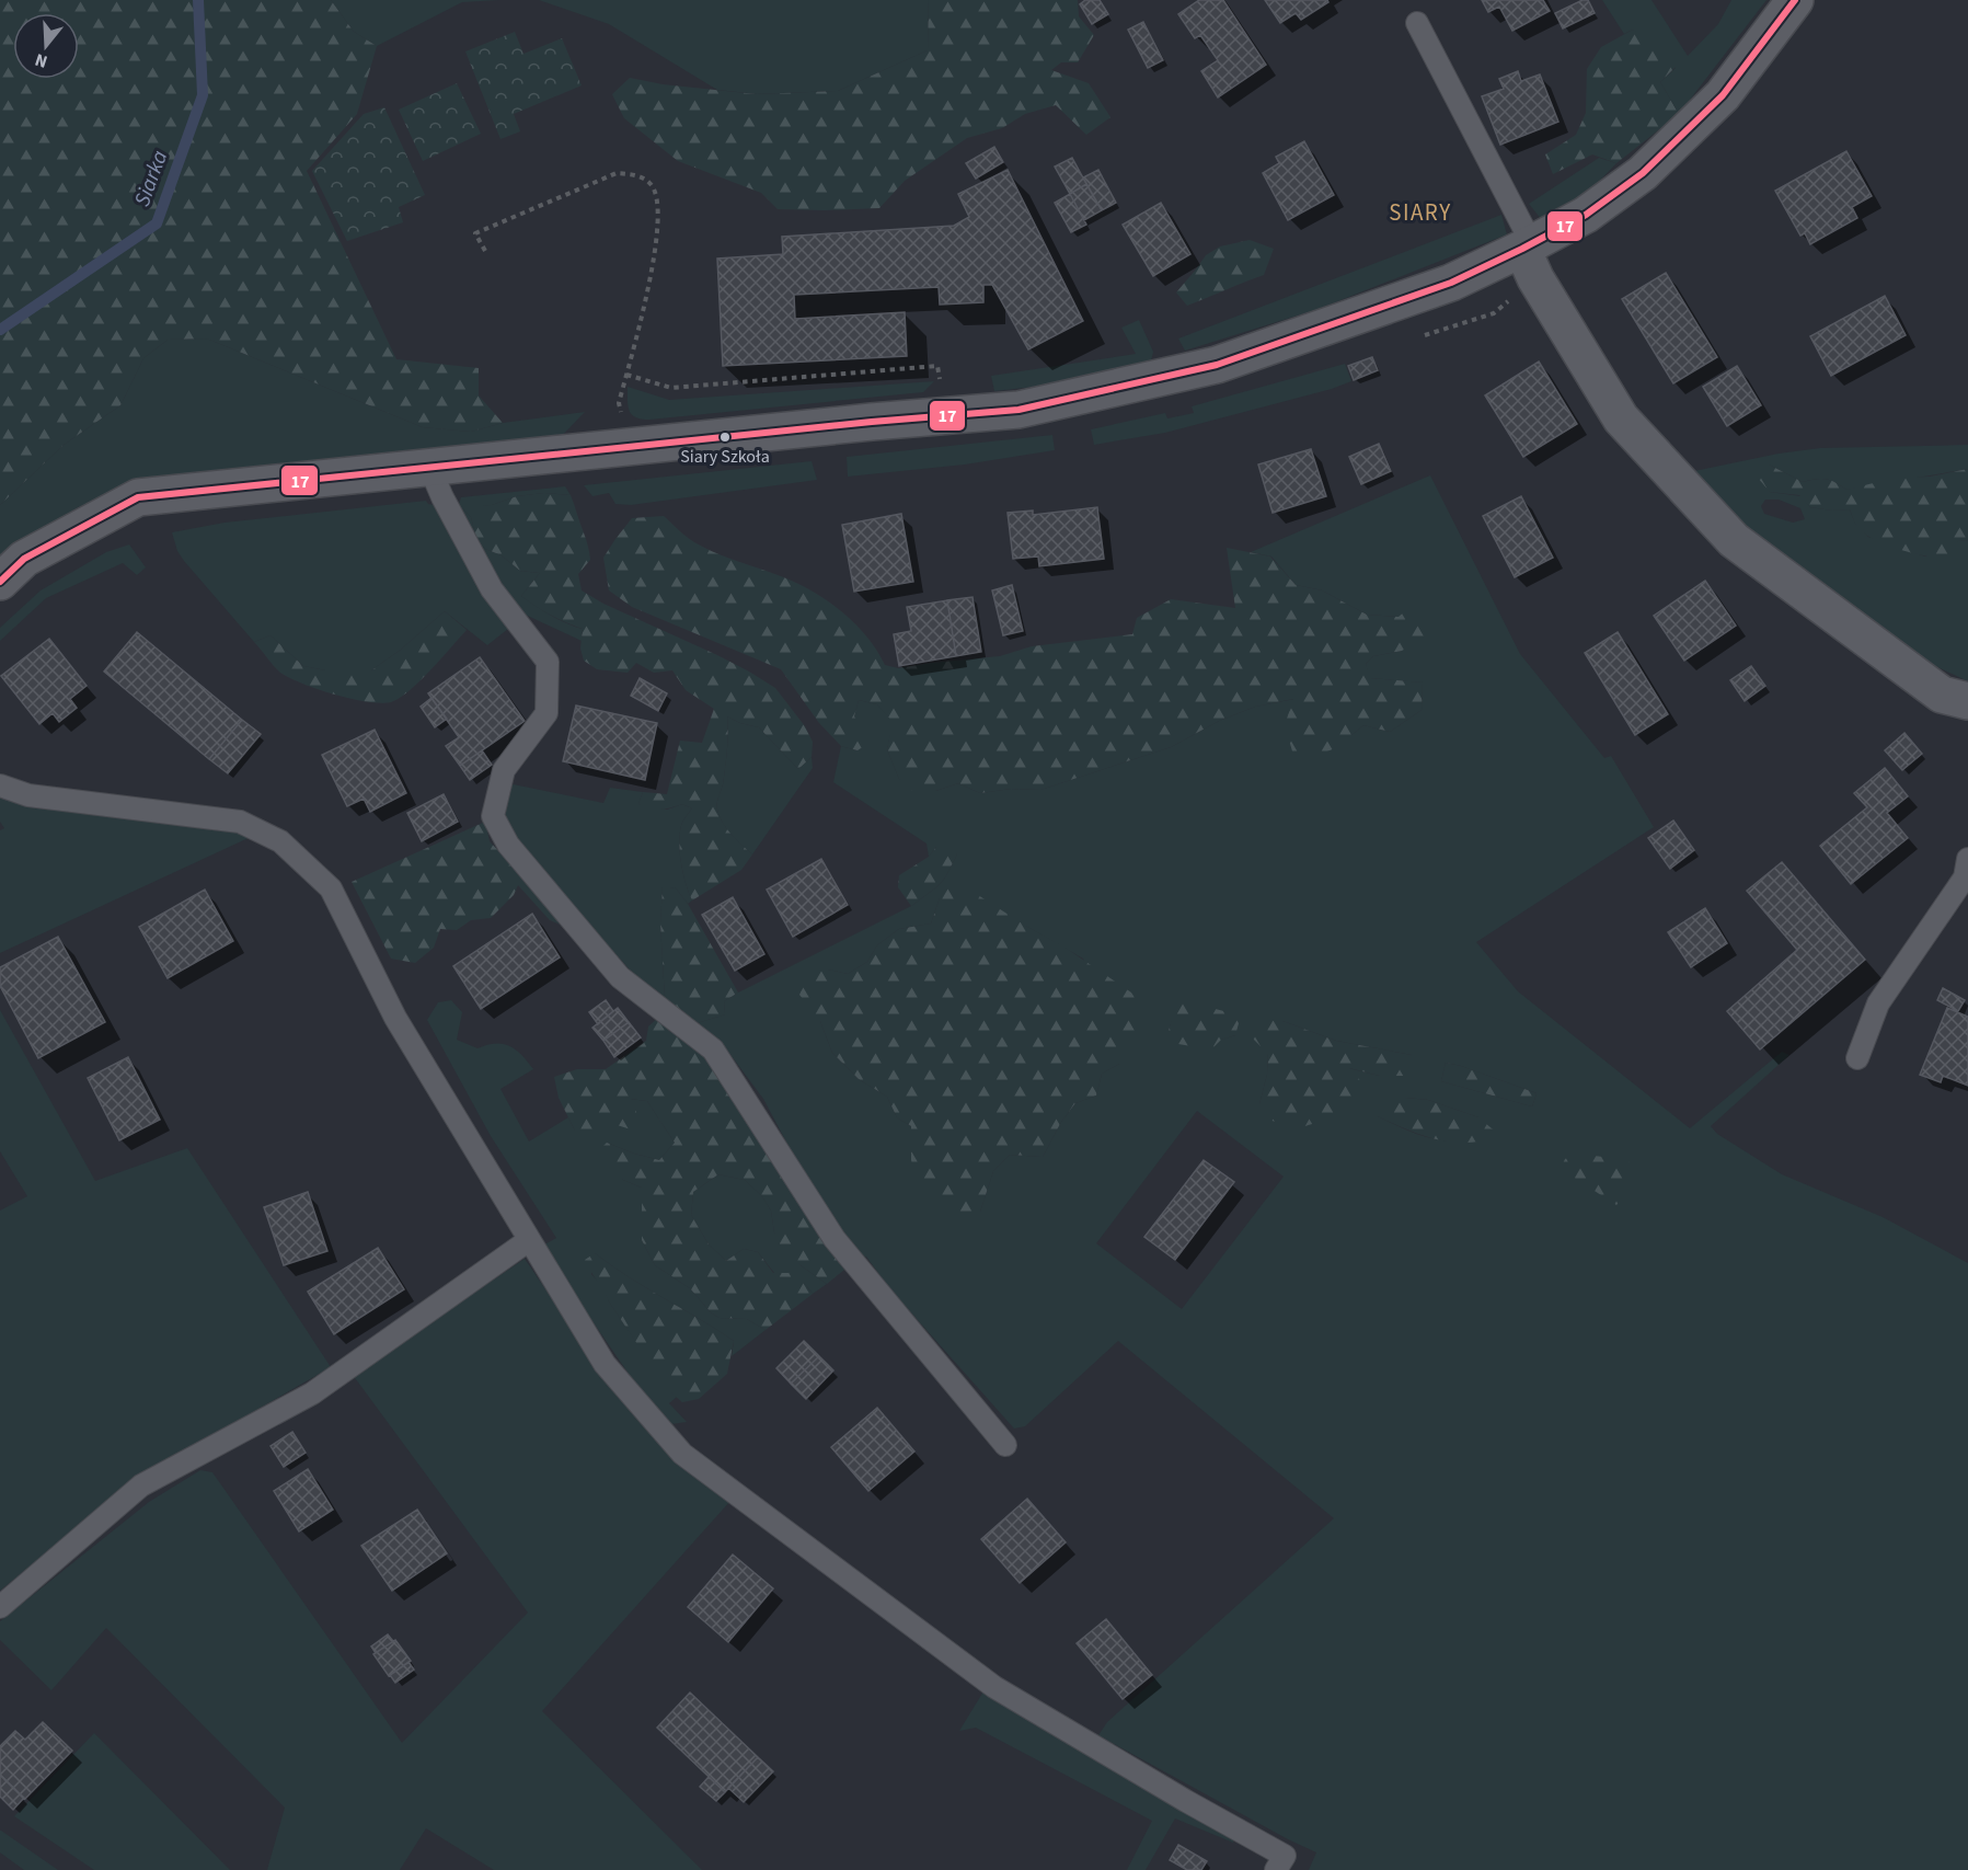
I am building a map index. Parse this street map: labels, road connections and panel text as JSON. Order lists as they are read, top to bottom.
{
  "districts": ["SIARY"],
  "water": ["Siarka"],
  "places": ["Siary Szkoła"],
  "lines": ["transit line 17"],
  "north": "bottom"
}
